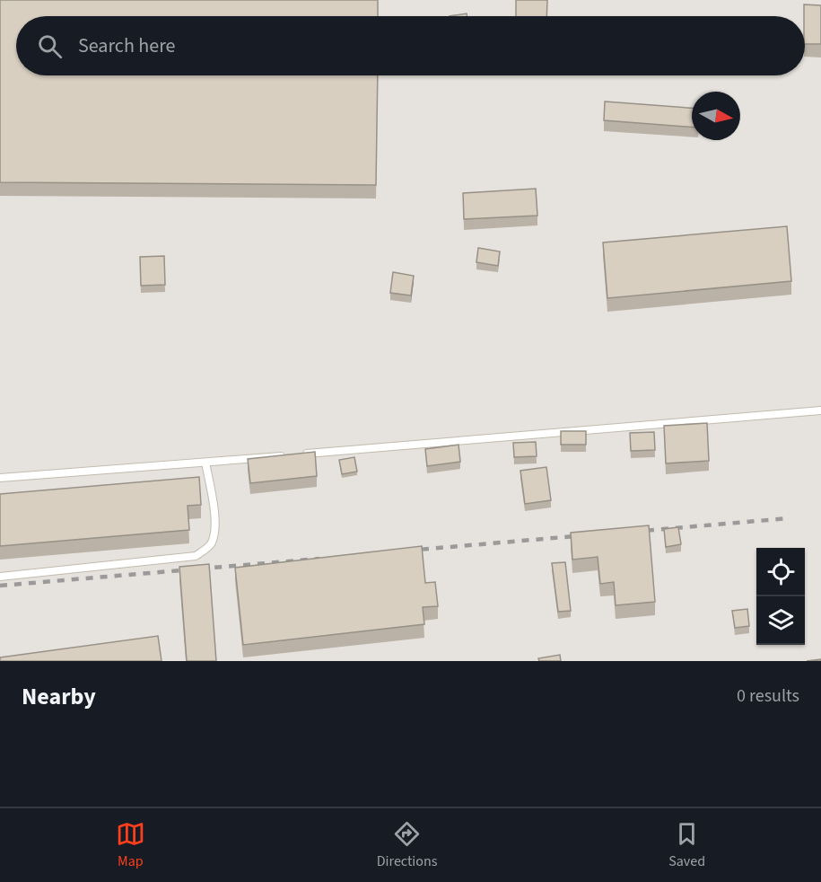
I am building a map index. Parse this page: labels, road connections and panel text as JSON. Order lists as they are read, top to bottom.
{
  "north": "right",
  "page": {
    "search": "Search here",
    "heading": ["Nearby", "0 results"],
    "nav": ["Map", "Directions", "Saved"]
  }
}
